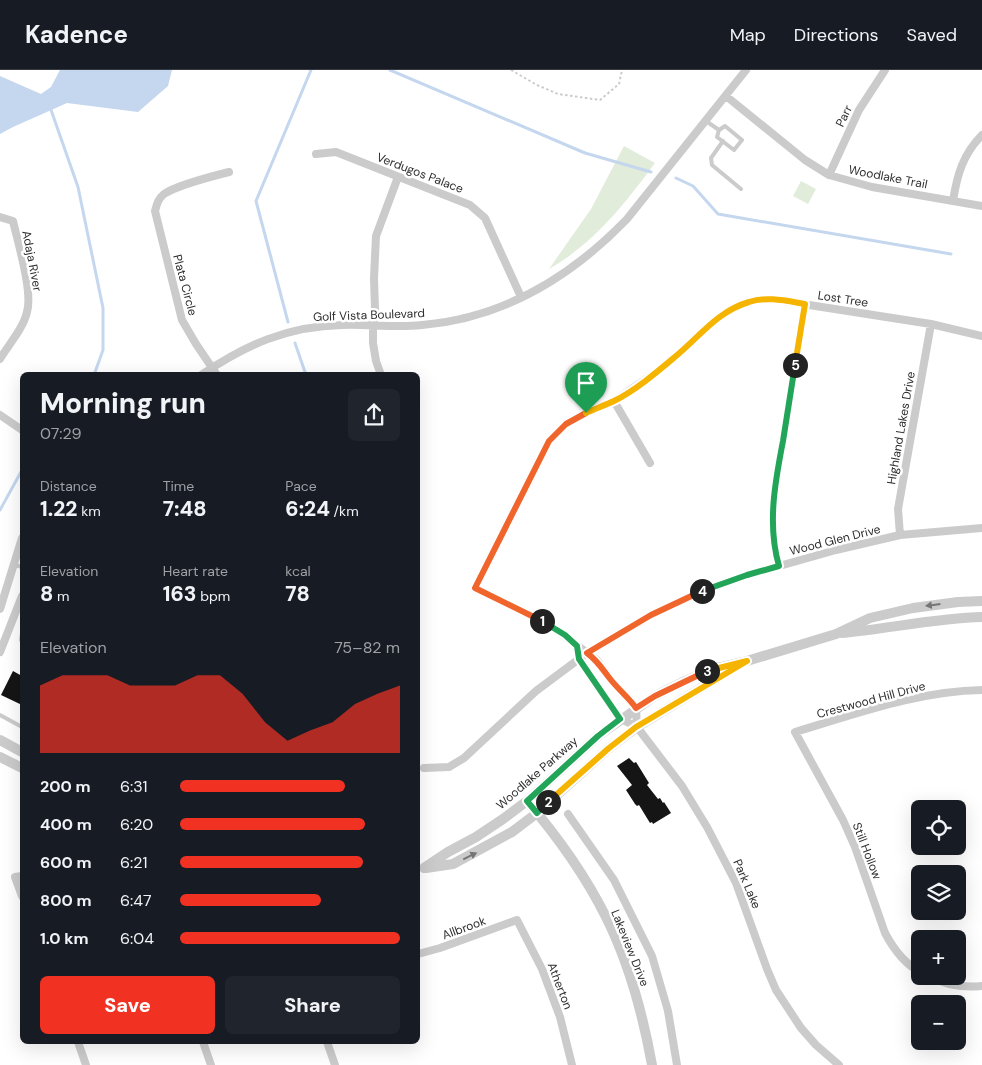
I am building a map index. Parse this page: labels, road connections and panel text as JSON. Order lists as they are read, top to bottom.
{
  "streets": {
    "street": [
      "Parr",
      "Verdugos Palace",
      "Woodlake Trail",
      "Adaja River",
      "Plata Circle",
      "Lost Tree",
      "Golf Vista Boulevard",
      "Highland Lakes Drive",
      "Wood Glen Drive",
      "Crestwood Hill Drive",
      "Woodlake Parkway",
      "Still Hollow",
      "Park Lake",
      "Allbrook",
      "Lakeview Drive",
      "Atherton"
    ]
  },
  "crossings": [
    ["Parr", "Woodlake Trail"],
    ["Verdugos Palace", "Golf Vista Boulevard"],
    ["Woodlake Trail", "Golf Vista Boulevard"],
    ["Plata Circle", "Golf Vista Boulevard"],
    ["Lost Tree", "Highland Lakes Drive"],
    ["Highland Lakes Drive", "Wood Glen Drive"],
    ["Crestwood Hill Drive", "Still Hollow"],
    ["Woodlake Parkway", "Park Lake"],
    ["Woodlake Parkway", "Lakeview Drive"],
    ["Allbrook", "Atherton"]
  ],
  "page": {
    "header": "Kadence",
    "nav": ["Map", "Directions", "Saved"],
    "pins": [
      "5",
      "4",
      "1",
      "3",
      "2"
    ],
    "heading": ["Morning run", "07:29"],
    "stats": [
      ["Distance", "1.22 km"],
      ["Time", "7:48"],
      ["Pace", "6:24 /km"],
      ["Elevation", "8 m"],
      ["Heart rate", "163 bpm"],
      ["kcal", "78"]
    ],
    "chart": ["Elevation", "75–82 m"],
    "list": [
      {
        "name": "200 m",
        "note": "6:31"
      },
      {
        "name": "400 m",
        "note": "6:20"
      },
      {
        "name": "600 m",
        "note": "6:21"
      },
      {
        "name": "800 m",
        "note": "6:47"
      },
      {
        "name": "1.0 km",
        "note": "6:04"
      }
    ],
    "map_buttons": ["+", "−"],
    "buttons": ["Save", "Share"]
  }
}
